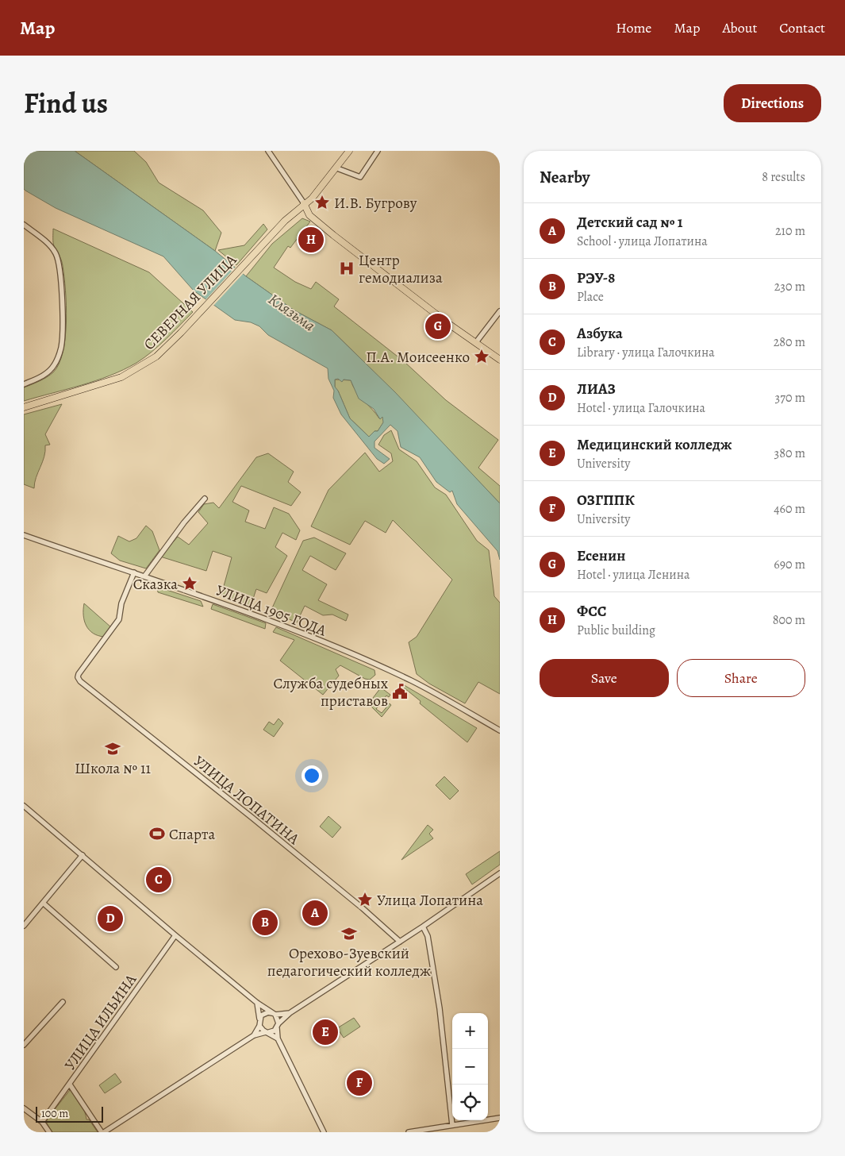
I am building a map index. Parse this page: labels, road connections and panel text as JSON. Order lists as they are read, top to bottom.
{
  "streets": {
    "main road": ["СЕВЕРНАЯ УЛИЦА"],
    "street": ["УЛИЦА 1905 ГОДА", "УЛИЦА ЛОПАТИНА", "УЛИЦА ИЛЬИНА"]
  },
  "crossings": [
    ["УЛИЦА 1905 ГОДА", "УЛИЦА ЛОПАТИНА"]
  ],
  "water": ["Клязьма"],
  "places": {
    "place": [
      "И.В. Бугрову",
      "П.А. Моисеенко",
      "Сказка",
      "Улица Лопатина"
    ],
    "hospital": ["Центр гемодиализа"],
    "public building": ["Служба судебных приставов"],
    "school or university": ["Школа № 11", "Орехово-Зуевский педагогический колледж"],
    "sports": ["Спарта"]
  },
  "scale_bar": "100 m",
  "page": {
    "header": "Map",
    "nav": [
      "Home",
      "Map",
      "About",
      "Contact"
    ],
    "title": "Find us",
    "buttons": [
      "Directions",
      ["Save", "Share"]
    ],
    "heading": ["Nearby", "8 results"],
    "list": [
      {
        "mark": "A",
        "name": "Детский сад № 1",
        "note": "School · улица Лопатина",
        "value": "210 m"
      },
      {
        "mark": "B",
        "name": "РЭУ-8",
        "note": "Place",
        "value": "230 m"
      },
      {
        "mark": "C",
        "name": "Азбука",
        "note": "Library · улица Галочкина",
        "value": "280 m"
      },
      {
        "mark": "D",
        "name": "ЛИАЗ",
        "note": "Hotel · улица Галочкина",
        "value": "370 m"
      },
      {
        "mark": "E",
        "name": "Медицинский колледж",
        "note": "University",
        "value": "380 m"
      },
      {
        "mark": "F",
        "name": "ОЗГППК",
        "note": "University",
        "value": "460 m"
      },
      {
        "mark": "G",
        "name": "Есенин",
        "note": "Hotel · улица Ленина",
        "value": "690 m"
      },
      {
        "mark": "H",
        "name": "ФСС",
        "note": "Public building",
        "value": "800 m"
      }
    ],
    "pins": [
      "H",
      "G",
      "C",
      "A",
      "D",
      "B",
      "E",
      "F"
    ],
    "map_buttons": ["+", "−"],
    "scale": "100 m"
  }
}
